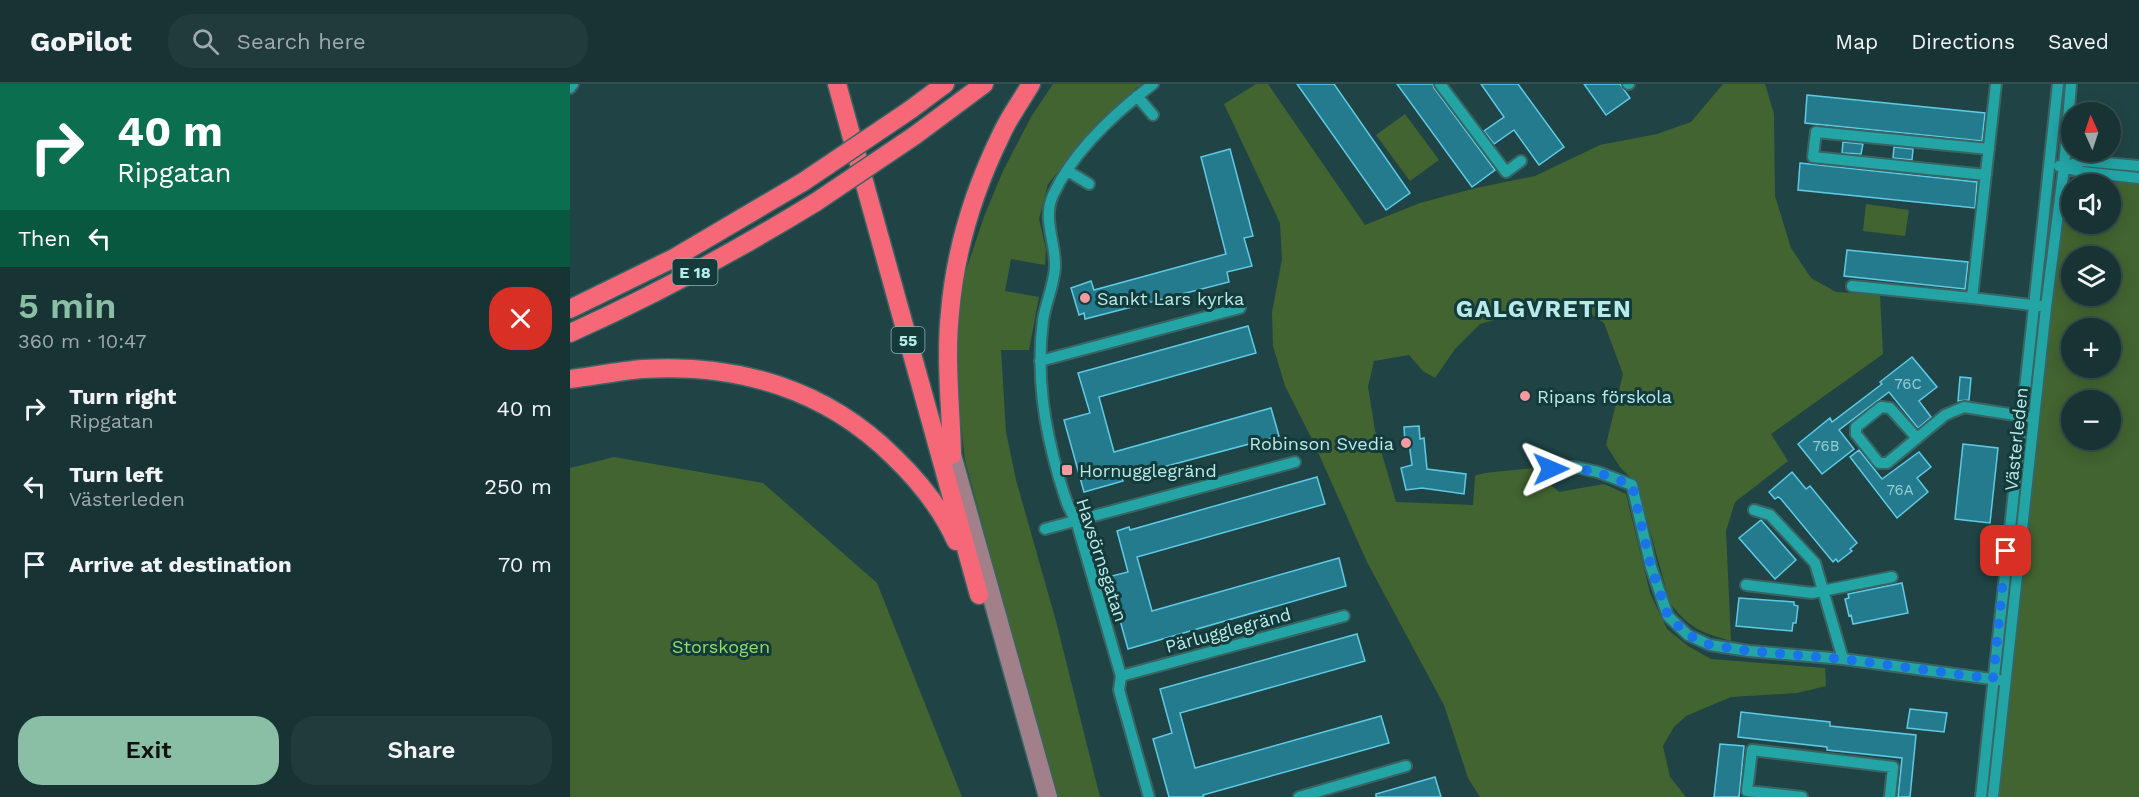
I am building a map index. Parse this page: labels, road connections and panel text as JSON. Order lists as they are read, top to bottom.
{
  "streets": {
    "highway": ["E 18", "55"],
    "street": ["Västerleden", "Havsörnsgatan", "Pärlugglegränd"]
  },
  "crossings": [
    ["Havsörnsgatan", "Pärlugglegränd"]
  ],
  "districts": ["GALGVRETEN"],
  "parks": ["Storskogen"],
  "places": {
    "other": ["Sankt Lars kyrka", "Ripans förskola", "Robinson Svedia"],
    "transit": ["Hornugglegränd"]
  },
  "house_numbers": ["76C", "76B", "76A"],
  "north": "top",
  "page": {
    "header": "GoPilot",
    "search": "Search here",
    "nav": ["Map", "Directions", "Saved"],
    "turn": ["40 m", "Ripgatan"],
    "map_buttons": ["+", "−"],
    "then": "Then",
    "heading": ["5 min", "360 m · 10:47"],
    "list": [
      {
        "name": "Turn right",
        "note": "Ripgatan",
        "value": "40 m"
      },
      {
        "name": "Turn left",
        "note": "Västerleden",
        "value": "250 m"
      },
      {
        "name": "Arrive at destination",
        "value": "70 m"
      }
    ],
    "buttons": ["Exit", "Share"]
  }
}
